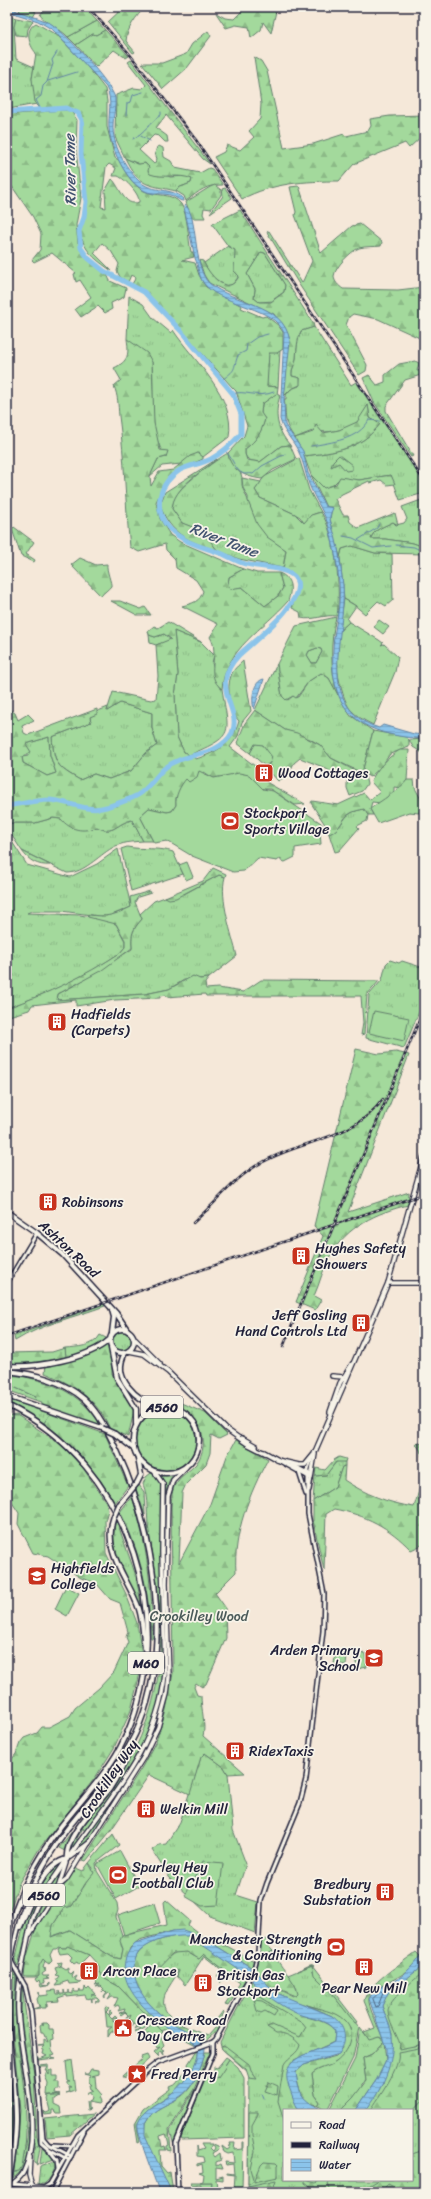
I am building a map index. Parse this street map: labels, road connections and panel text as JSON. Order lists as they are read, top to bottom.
{
  "streets": {
    "highway": ["Ashton Road", "A560", "M60"],
    "main road": ["Crookilley Way"]
  },
  "crossings": [
    ["Ashton Road", "A560"],
    ["A560", "M60"],
    ["A560", "Crookilley Way"],
    ["M60", "Crookilley Way"]
  ],
  "water": ["River Tame"],
  "parks": ["Crookilley Wood"],
  "places": {
    "building": [
      "Wood Cottages",
      "Hadfields (Carpets)",
      "Robinsons",
      "Hughes Safety Showers",
      "Jeff Gosling Hand Controls Ltd",
      "RidexTaxis",
      "Welkin Mill",
      "Bredbury Substation",
      "Pear New Mill",
      "Arcon Place",
      "British Gas Stockport"
    ],
    "sports": ["Stockport Sports Village", "Spurley Hey Football Club", "Manchester Strength & Conditioning"],
    "school or university": ["Highfields College", "Arden Primary School"],
    "public building": ["Crescent Road Day Centre"],
    "place": ["Fred Perry"]
  },
  "legend": ["Road", "Railway", "Water"]
}
